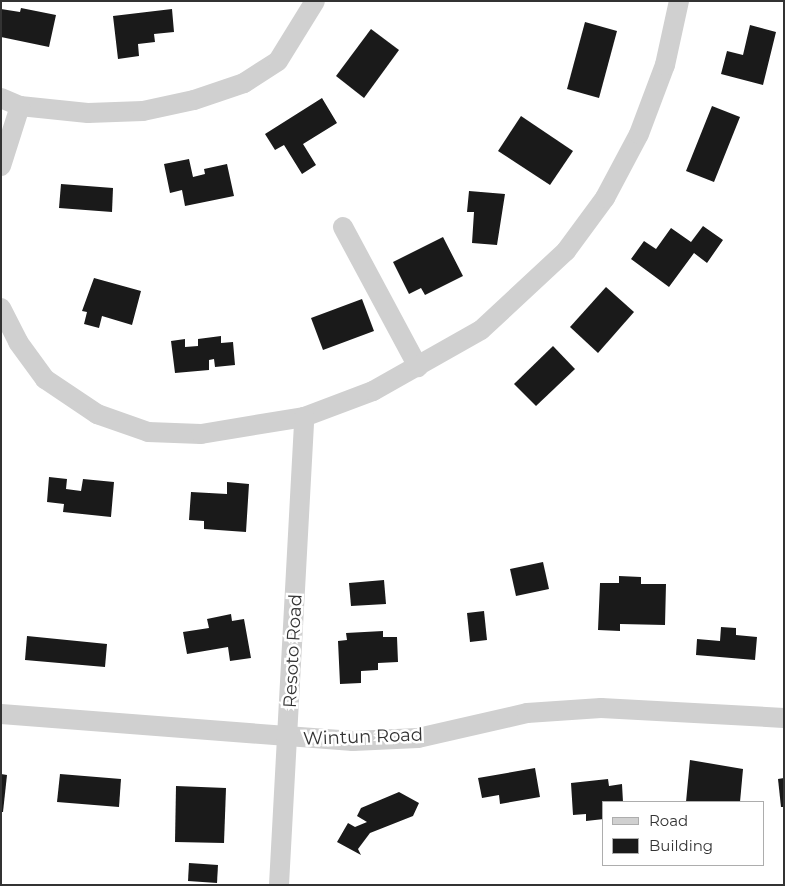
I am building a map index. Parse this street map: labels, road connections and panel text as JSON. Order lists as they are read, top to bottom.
{
  "streets": {
    "street": ["Resoto Road", "Wintun Road"]
  },
  "crossings": [
    ["Resoto Road", "Wintun Road"]
  ],
  "legend": ["Road", "Building"]
}
